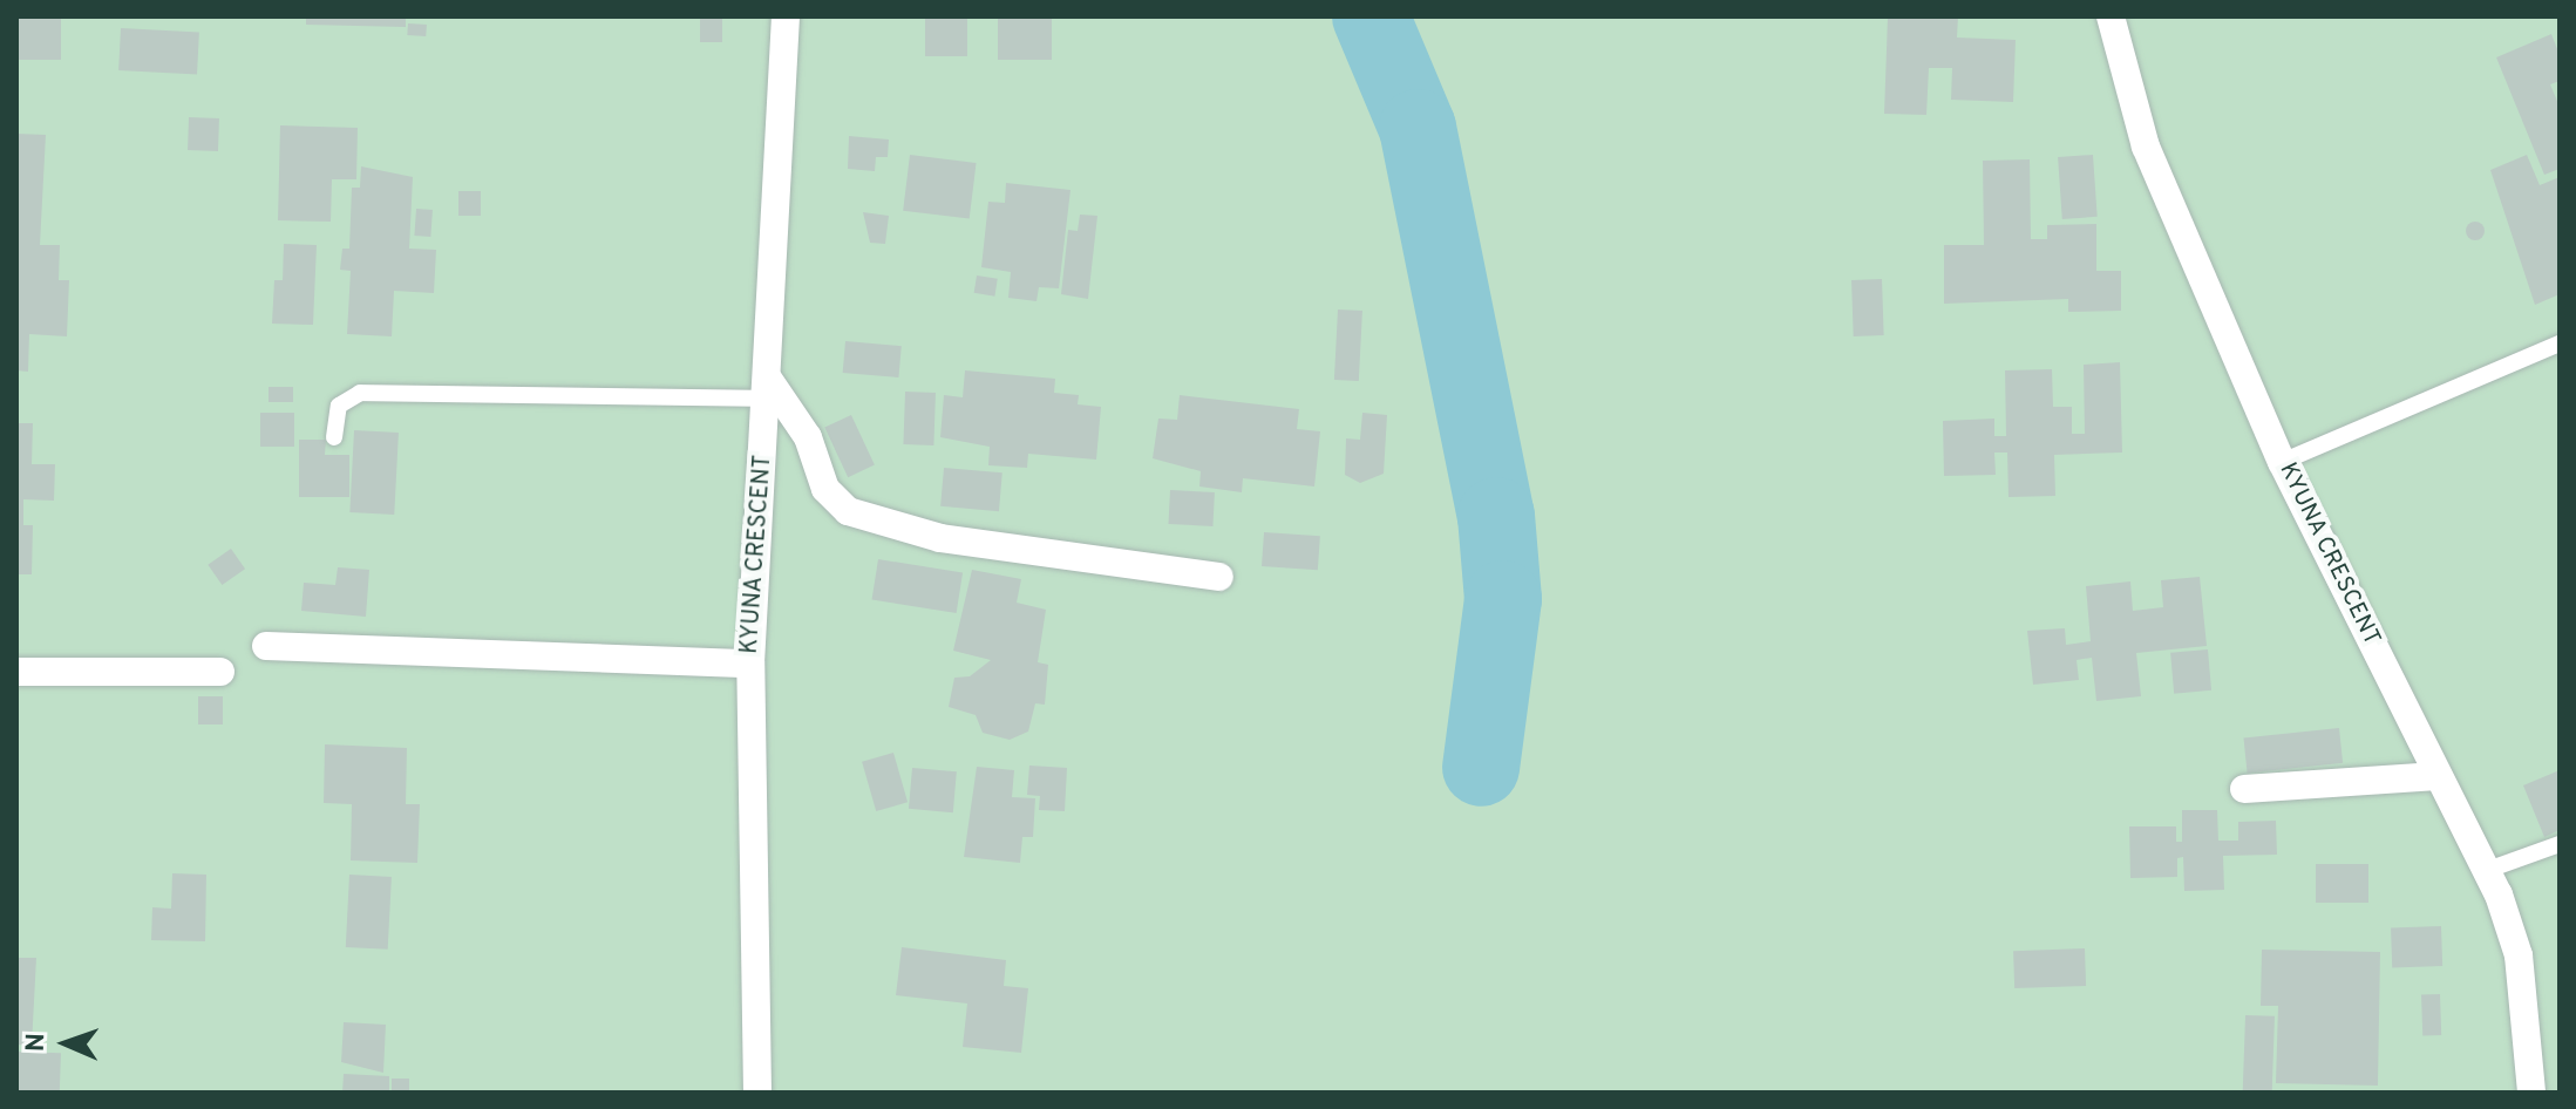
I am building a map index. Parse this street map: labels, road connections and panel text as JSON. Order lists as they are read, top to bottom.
{
  "streets": {
    "street": ["KYUNA CRESCENT"]
  },
  "north": "left"
}
